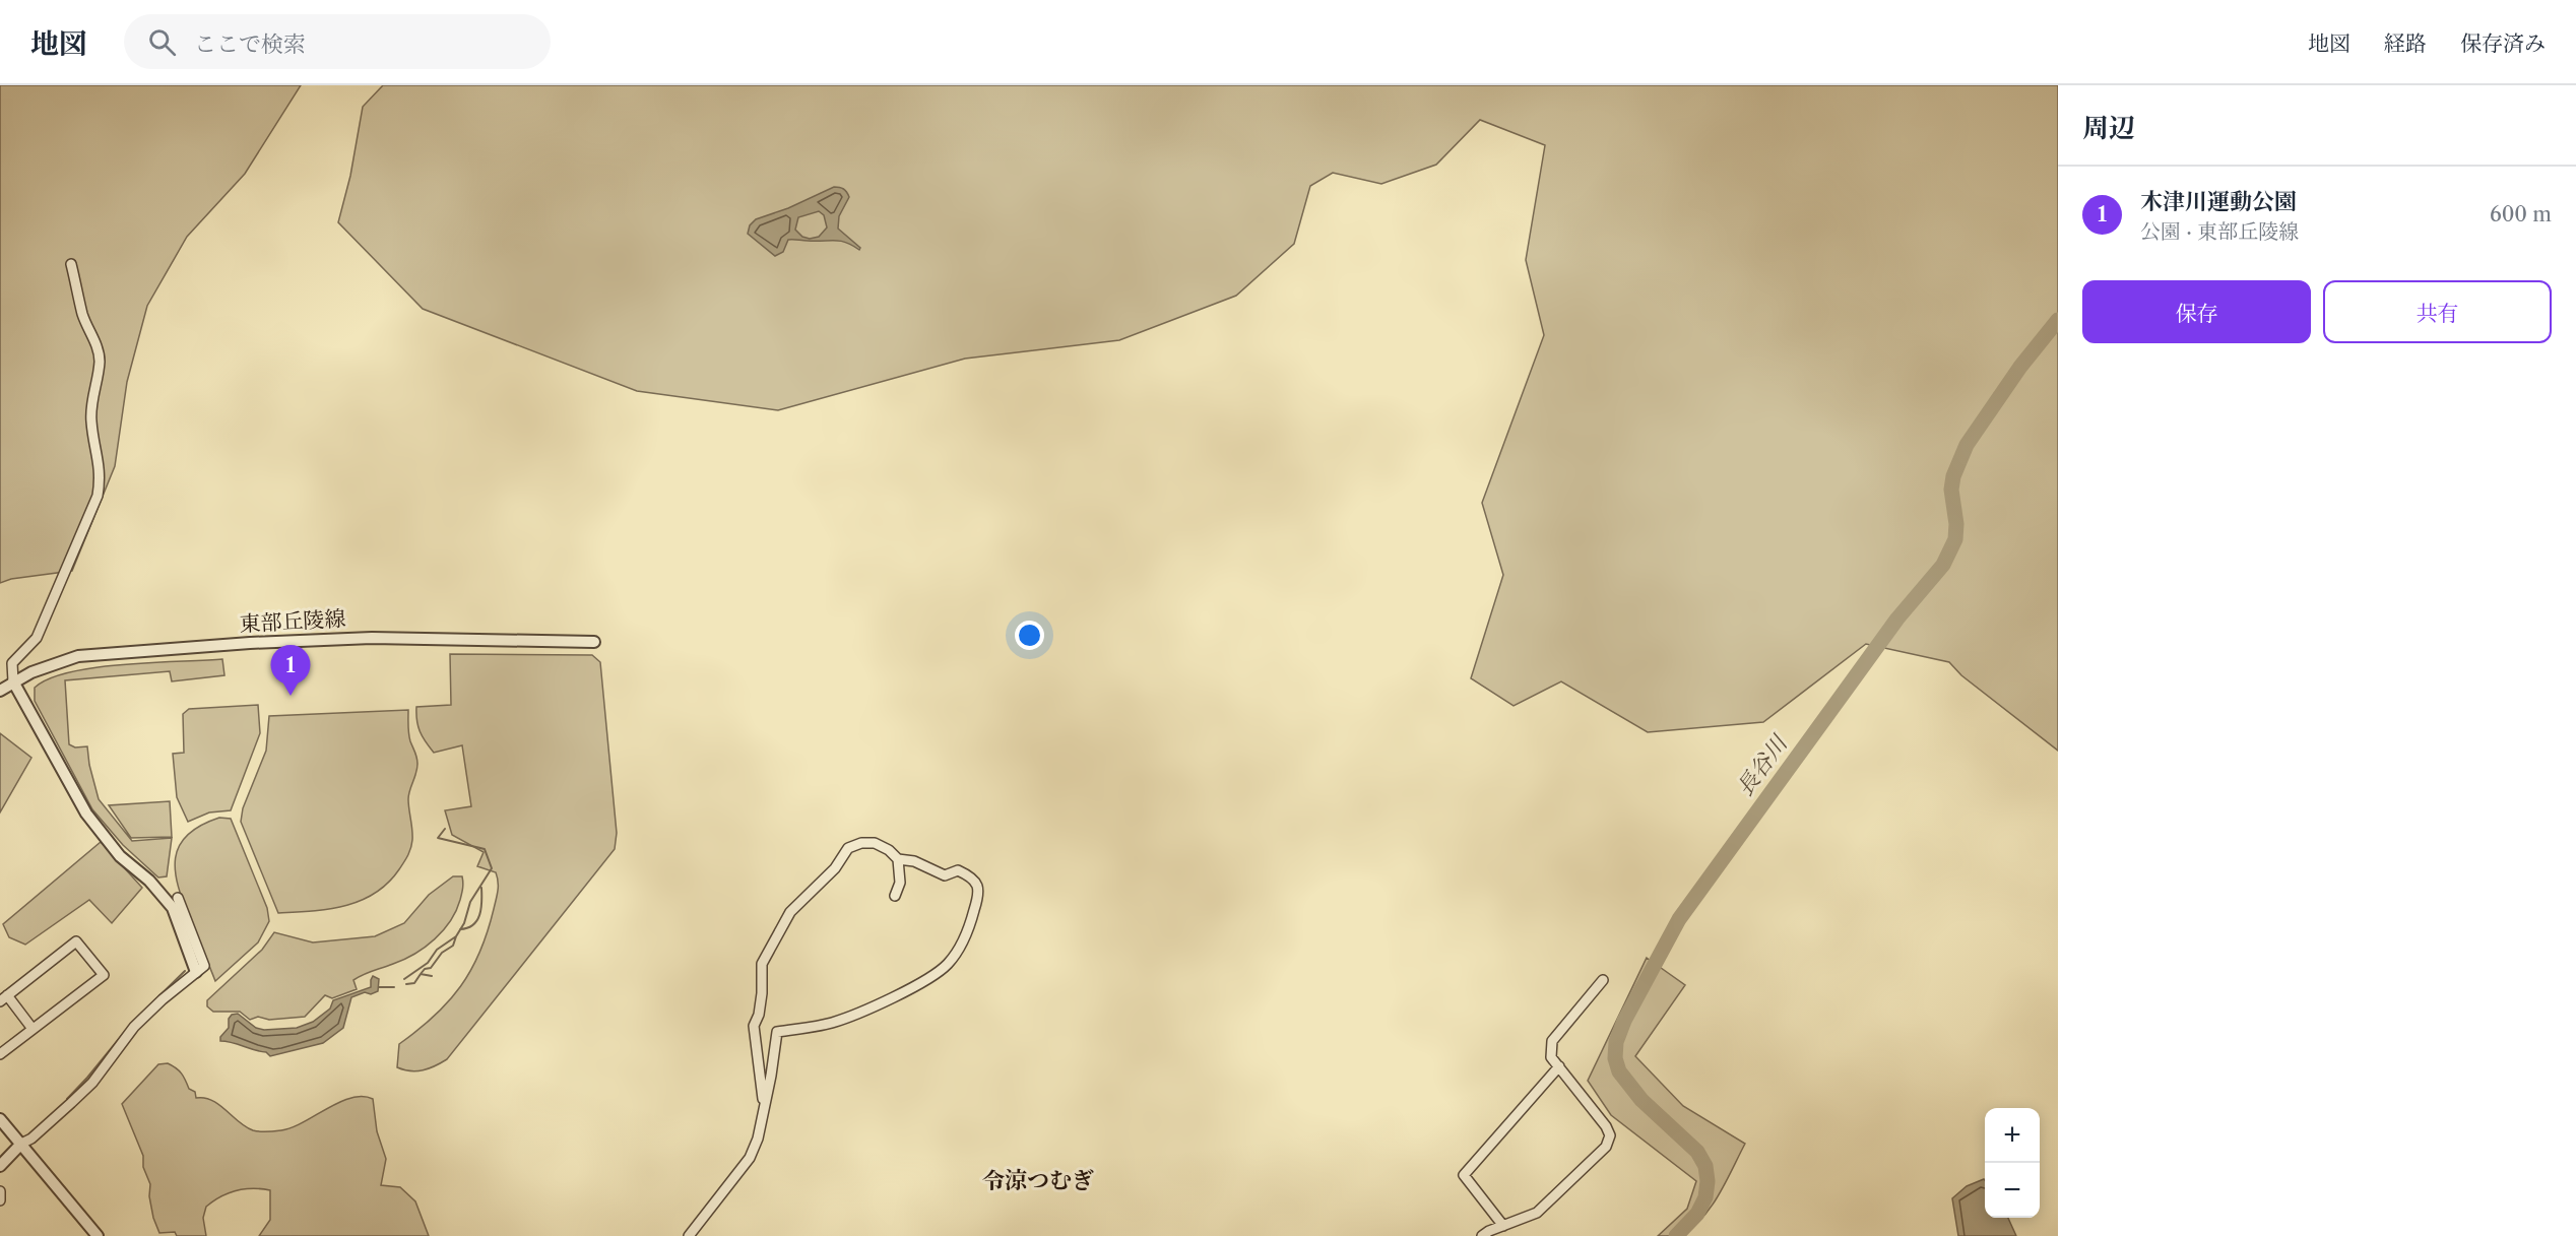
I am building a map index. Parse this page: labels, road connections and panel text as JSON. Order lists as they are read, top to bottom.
{
  "streets": {
    "street": ["東部丘陵線"]
  },
  "districts": ["令涼つむぎ"],
  "water": ["長谷川"],
  "page": {
    "header": "地図",
    "search": "ここで検索",
    "nav": ["地図", "経路", "保存済み"],
    "heading": "周辺",
    "list": [
      {
        "mark": "1",
        "name": "木津川運動公園",
        "note": "公園 · 東部丘陵線",
        "value": "600 m"
      }
    ],
    "buttons": ["保存", "共有"],
    "pins": "1",
    "map_buttons": ["+", "−"]
  }
}
